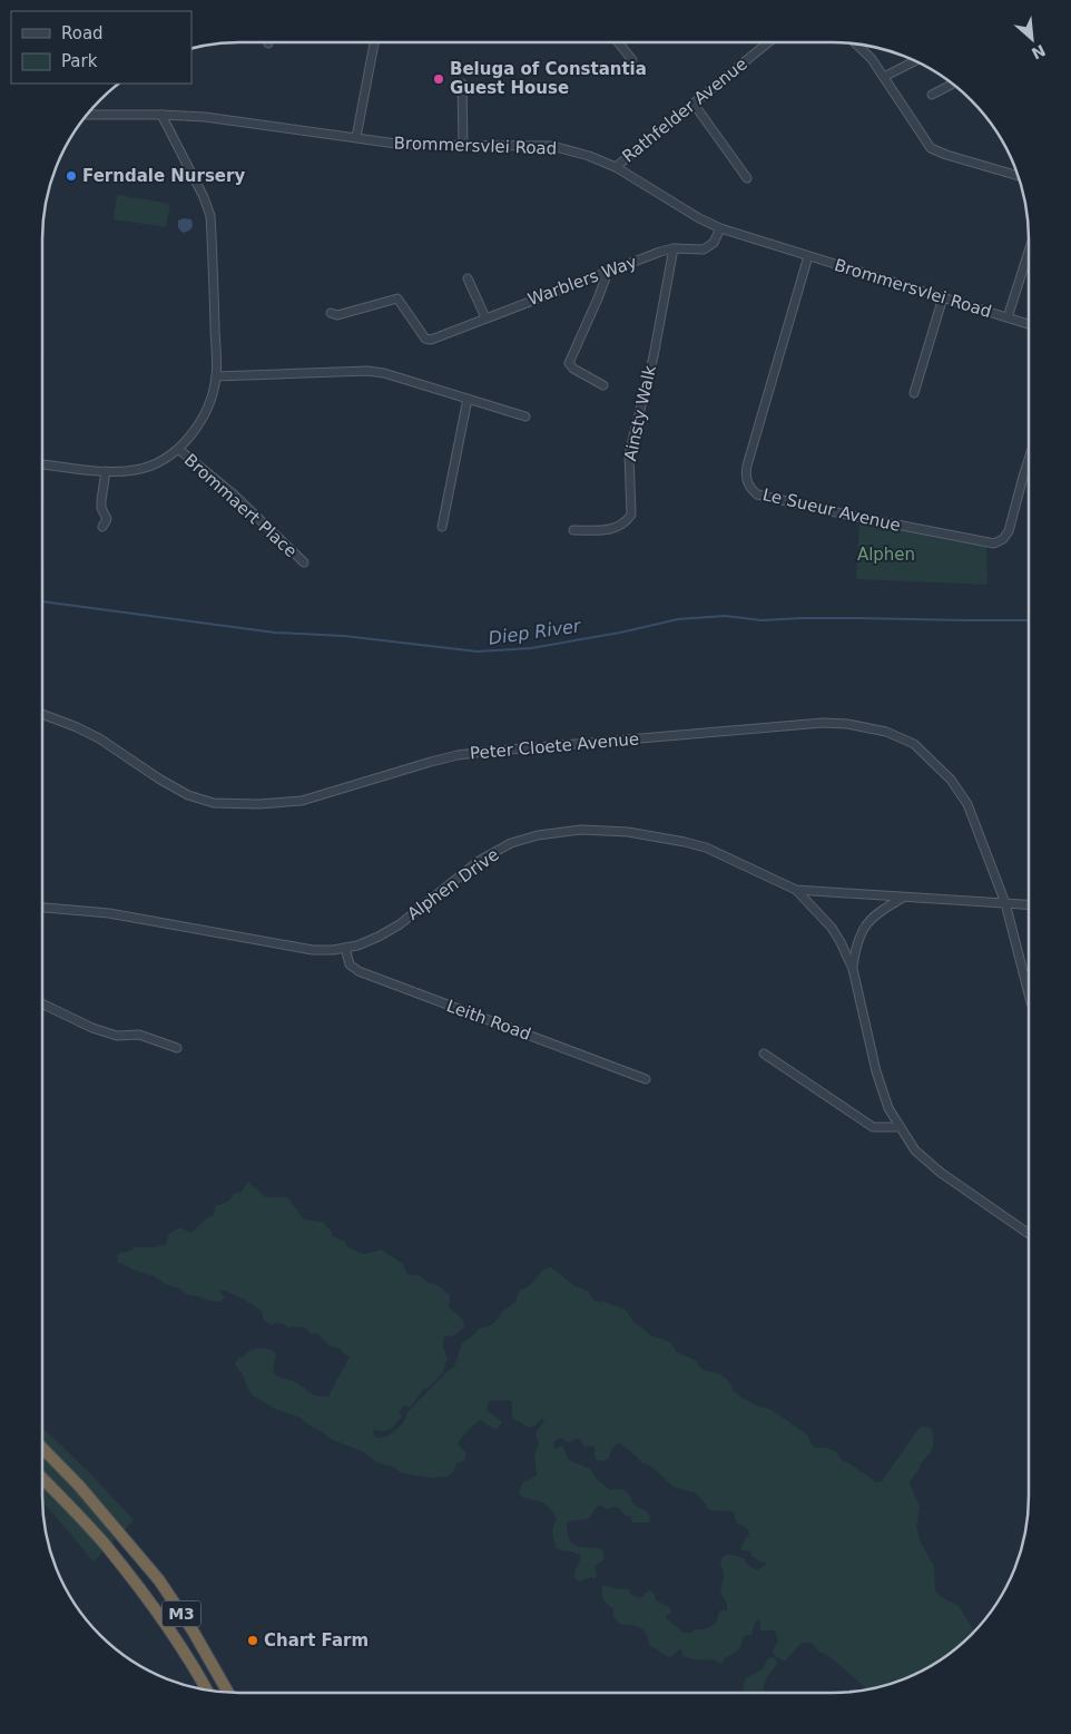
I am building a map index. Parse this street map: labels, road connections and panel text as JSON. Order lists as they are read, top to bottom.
{
  "streets": {
    "highway": ["M3"],
    "street": [
      "Rathfelder Avenue",
      "Brommersvlei Road",
      "Warblers Way",
      "Ainsty Walk",
      "Brommaert Place",
      "Le Sueur Avenue",
      "Peter Cloete Avenue",
      "Alphen Drive",
      "Leith Road"
    ]
  },
  "crossings": [
    ["Rathfelder Avenue", "Brommersvlei Road"],
    ["Brommersvlei Road", "Warblers Way"],
    ["Brommersvlei Road", "Le Sueur Avenue"],
    ["Warblers Way", "Ainsty Walk"],
    ["Peter Cloete Avenue", "Alphen Drive"],
    ["Alphen Drive", "Leith Road"]
  ],
  "water": ["Diep River"],
  "parks": ["Alphen"],
  "places": ["Beluga of Constantia Guest House", "Ferndale Nursery", "Chart Farm"],
  "legend": ["Road", "Park"],
  "north": "bottom right"
}
